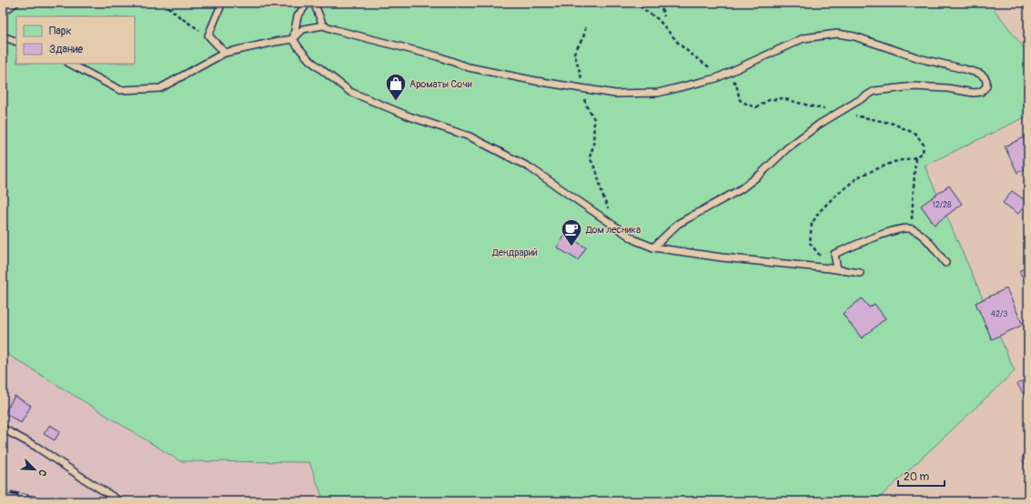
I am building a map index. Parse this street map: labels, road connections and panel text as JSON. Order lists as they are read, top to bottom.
{
  "parks": ["Дендрарий"],
  "places": {
    "shop": ["Ароматы Сочи"],
    "cafe": ["Дом лесника"]
  },
  "house_numbers": ["12/28", "42/3"],
  "legend": ["Парк", "Здание"],
  "scale_bar": "20 m",
  "north": "bottom right"
}
